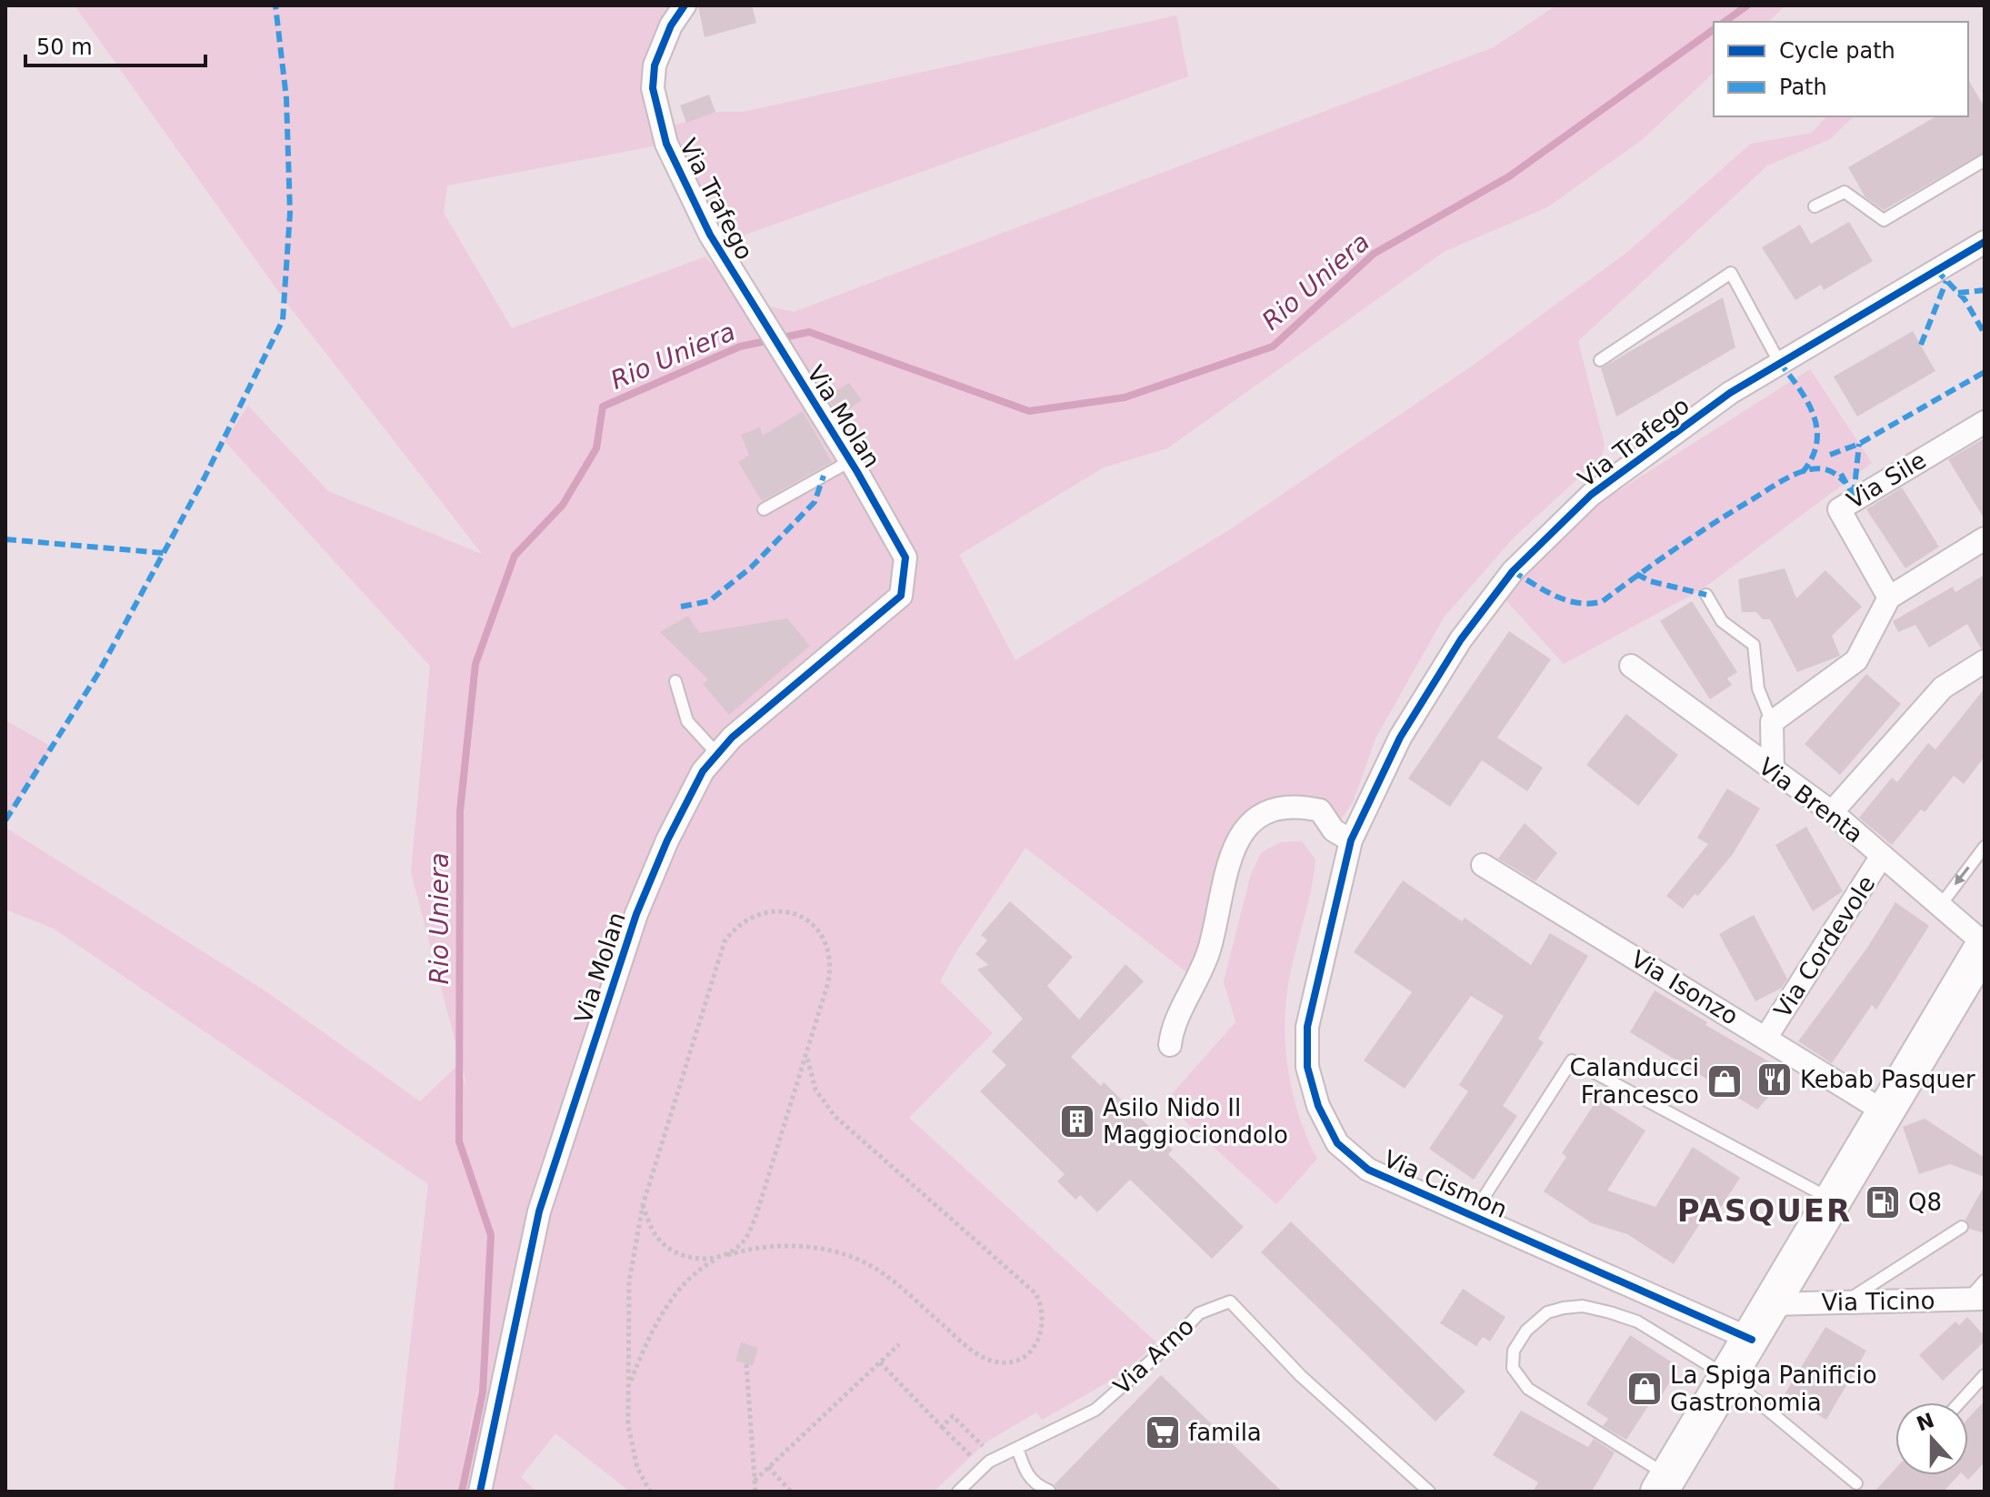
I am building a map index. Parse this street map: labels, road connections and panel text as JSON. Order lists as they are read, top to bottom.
{
  "streets": {
    "street": [
      "Via Trafego",
      "Via Molan",
      "Via Sile",
      "Via Brenta",
      "Via Cordevole",
      "Via Isonzo",
      "Via Cismon",
      "Via Ticino"
    ],
    "lane": ["Via Arno"]
  },
  "crossings": [
    ["Via Trafego", "Via Molan"],
    ["Via Trafego", "Via Cismon"],
    ["Via Brenta", "Via Cordevole"],
    ["Via Cordevole", "Via Isonzo"]
  ],
  "districts": ["PASQUER"],
  "water": ["Rio Uniera"],
  "places": {
    "restaurant": ["Kebab Pasquer"],
    "shop": ["Calanducci Francesco", "La Spiga Panificio Gastronomia"],
    "building": ["Asilo Nido Il Maggiociondolo"],
    "fuel station": ["Q8"],
    "supermarket": ["famila"]
  },
  "legend": ["Cycle path", "Path"],
  "scale_bar": "50 m",
  "north": "top"
}
